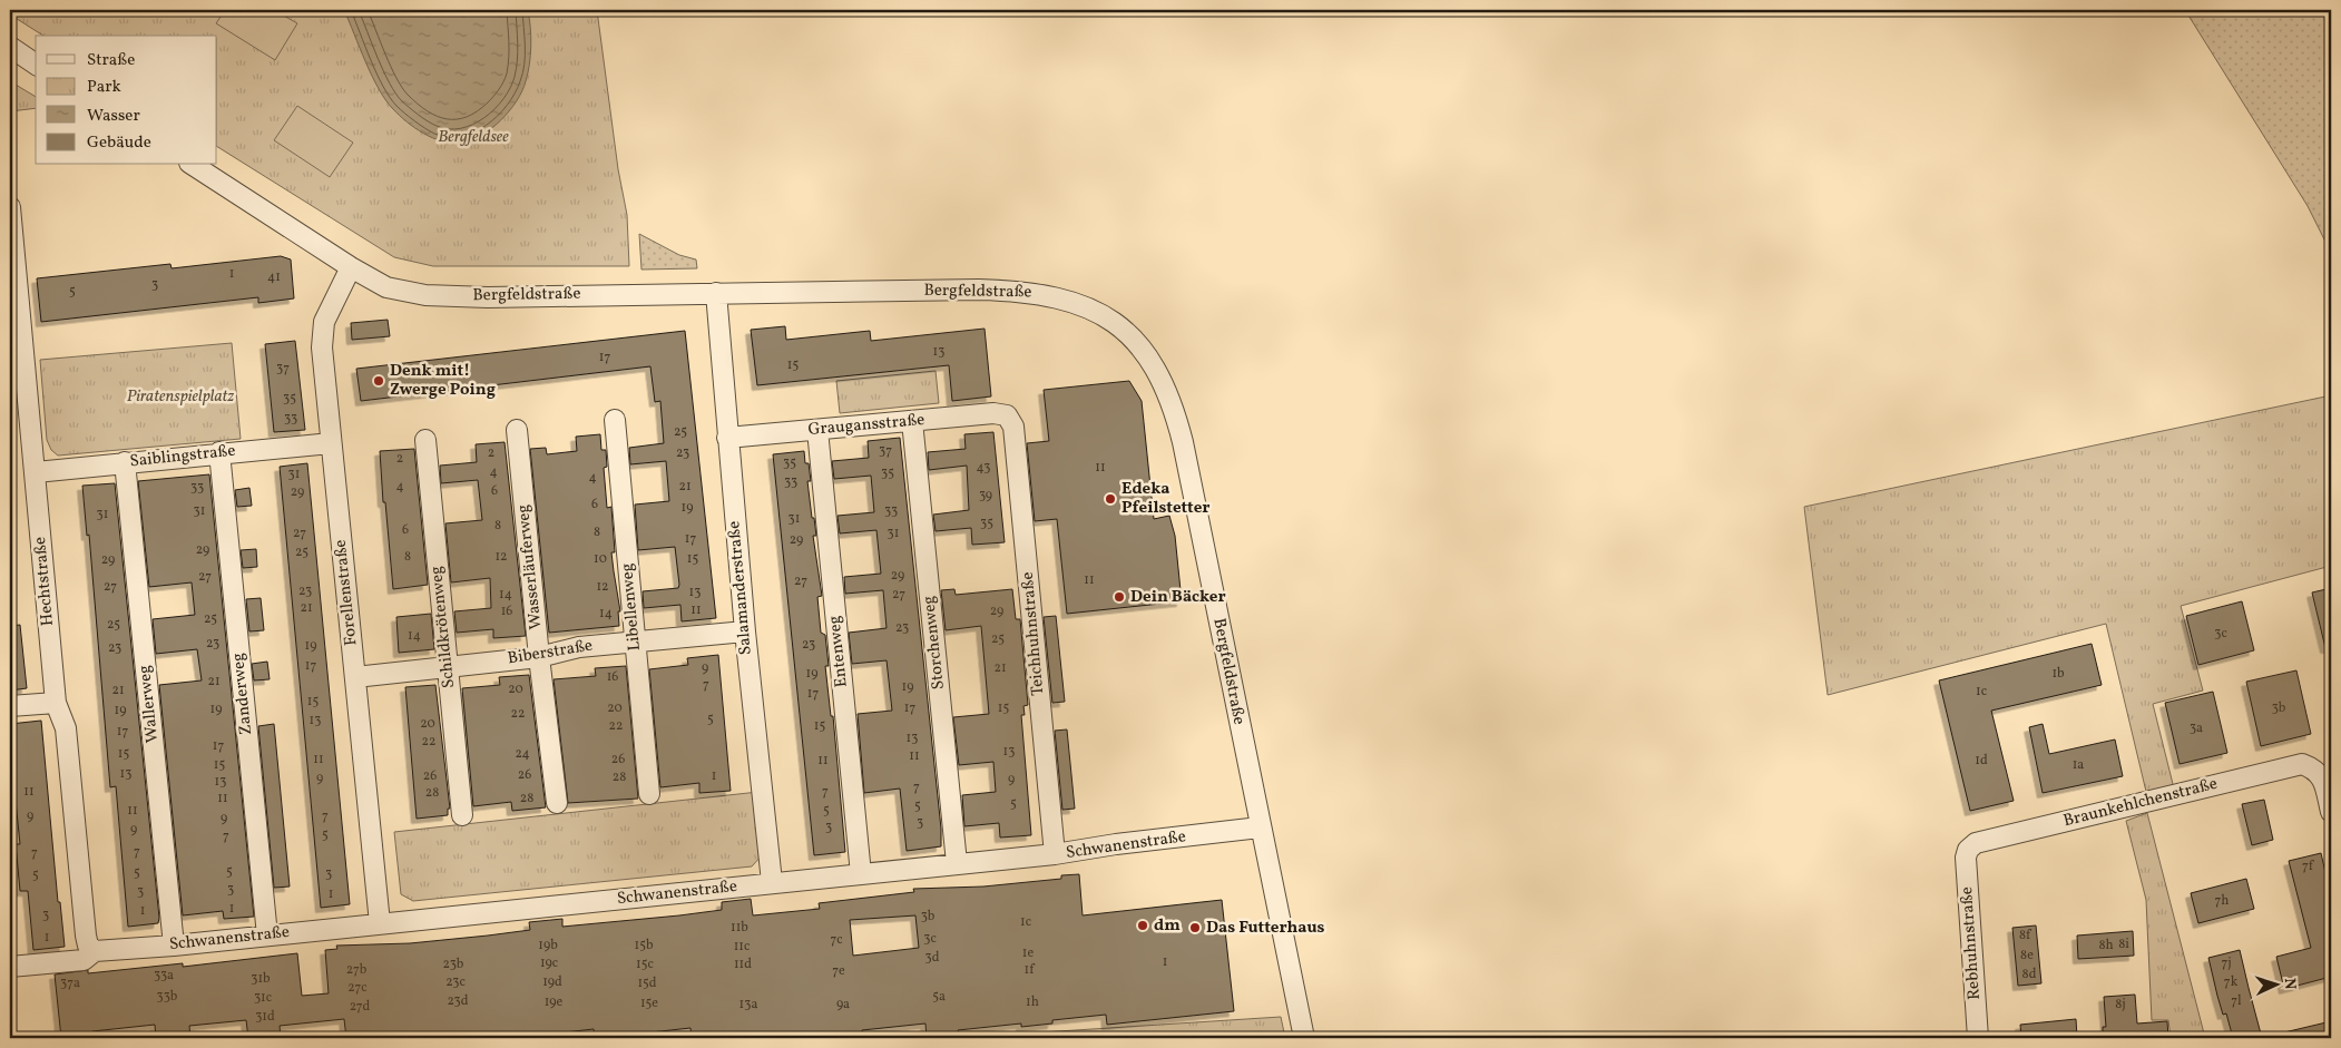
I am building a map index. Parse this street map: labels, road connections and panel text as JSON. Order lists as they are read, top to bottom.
{
  "streets": {
    "street": [
      "Bergfeldstraße",
      "Graugansstraße",
      "Saiblingstraße",
      "Wasserläuferweg",
      "Hechtstraße",
      "Salamanderstraße",
      "Forellenstraße",
      "Libellenweg",
      "Schildkrötenweg",
      "Teichhuhnstraße",
      "Storchenweg",
      "Entenweg",
      "Biberstraße",
      "Zanderweg",
      "Wallerweg",
      "Braunkehlchenstraße",
      "Schwanenstraße",
      "Rebhuhnstraße"
    ]
  },
  "crossings": [
    ["Bergfeldstraße", "Salamanderstraße"],
    ["Bergfeldstraße", "Forellenstraße"],
    ["Bergfeldstraße", "Schwanenstraße"],
    ["Graugansstraße", "Salamanderstraße"],
    ["Graugansstraße", "Teichhuhnstraße"],
    ["Graugansstraße", "Storchenweg"],
    ["Graugansstraße", "Entenweg"],
    ["Saiblingstraße", "Hechtstraße"],
    ["Saiblingstraße", "Forellenstraße"],
    ["Saiblingstraße", "Zanderweg"],
    ["Saiblingstraße", "Wallerweg"],
    ["Wasserläuferweg", "Biberstraße"],
    ["Hechtstraße", "Schwanenstraße"],
    ["Salamanderstraße", "Biberstraße"],
    ["Salamanderstraße", "Schwanenstraße"],
    ["Forellenstraße", "Biberstraße"],
    ["Forellenstraße", "Schwanenstraße"],
    ["Libellenweg", "Biberstraße"],
    ["Schildkrötenweg", "Biberstraße"],
    ["Teichhuhnstraße", "Schwanenstraße"],
    ["Storchenweg", "Schwanenstraße"],
    ["Entenweg", "Schwanenstraße"],
    ["Zanderweg", "Schwanenstraße"],
    ["Wallerweg", "Schwanenstraße"],
    ["Braunkehlchenstraße", "Rebhuhnstraße"]
  ],
  "parks": ["Bergfeldsee", "Piratenspielplatz"],
  "places": [
    "Denk mit! Zwerge Poing",
    "Edeka Pfeilstetter",
    "Dein Bäcker",
    "dm",
    "Das Futterhaus"
  ],
  "house_numbers": [
    "1",
    "41",
    "3",
    "5",
    "13",
    "17",
    "15",
    "37",
    "35",
    "33",
    "25",
    "37",
    "2",
    "23",
    "2",
    "35",
    "43",
    "11",
    "4",
    "35",
    "31",
    "4",
    "33",
    "4",
    "21",
    "33",
    "6",
    "29",
    "39",
    "6",
    "19",
    "31",
    "33",
    "31",
    "31",
    "35",
    "8",
    "6",
    "8",
    "27",
    "31",
    "17",
    "29",
    "29",
    "25",
    "8",
    "12",
    "10",
    "15",
    "29",
    "29",
    "27",
    "11",
    "27",
    "27",
    "12",
    "23",
    "13",
    "14",
    "27",
    "21",
    "11",
    "16",
    "29",
    "14",
    "25",
    "25",
    "23",
    "3c",
    "14",
    "25",
    "23",
    "23",
    "19",
    "23",
    "17",
    "9",
    "21",
    "19",
    "1b",
    "16",
    "21",
    "7",
    "19",
    "20",
    "21",
    "1c",
    "17",
    "15",
    "20",
    "17",
    "15",
    "3b",
    "19",
    "19",
    "22",
    "5",
    "13",
    "20",
    "22",
    "15",
    "3a",
    "17",
    "13",
    "22",
    "17",
    "13",
    "15",
    "24",
    "11",
    "11",
    "26",
    "11",
    "1d",
    "15",
    "1a",
    "13",
    "26",
    "26",
    "1",
    "28",
    "9",
    "9",
    "13",
    "7",
    "11",
    "7",
    "28",
    "11",
    "28",
    "5",
    "5",
    "11",
    "5",
    "9",
    "7",
    "9",
    "3",
    "3",
    "9",
    "5",
    "7",
    "7",
    "7",
    "7f",
    "5",
    "5",
    "3",
    "5",
    "3",
    "3",
    "1",
    "7h",
    "1",
    "1",
    "3",
    "3b",
    "1c",
    "11b",
    "8f",
    "1",
    "3c",
    "7c",
    "8i",
    "19b",
    "15b",
    "8h",
    "11c",
    "1e",
    "8e",
    "3d",
    "1",
    "19c",
    "7j",
    "23b",
    "15c",
    "11d",
    "27b",
    "1f",
    "7e",
    "8d",
    "33a",
    "31b",
    "23c",
    "19d",
    "7k",
    "37a",
    "15d",
    "27c",
    "33b",
    "5a",
    "31c",
    "23d",
    "7l",
    "19e",
    "1h",
    "15e",
    "13a",
    "9a",
    "8j",
    "27d",
    "31d"
  ],
  "legend": [
    "Straße",
    "Park",
    "Wasser",
    "Gebäude"
  ],
  "north": "right"
}
